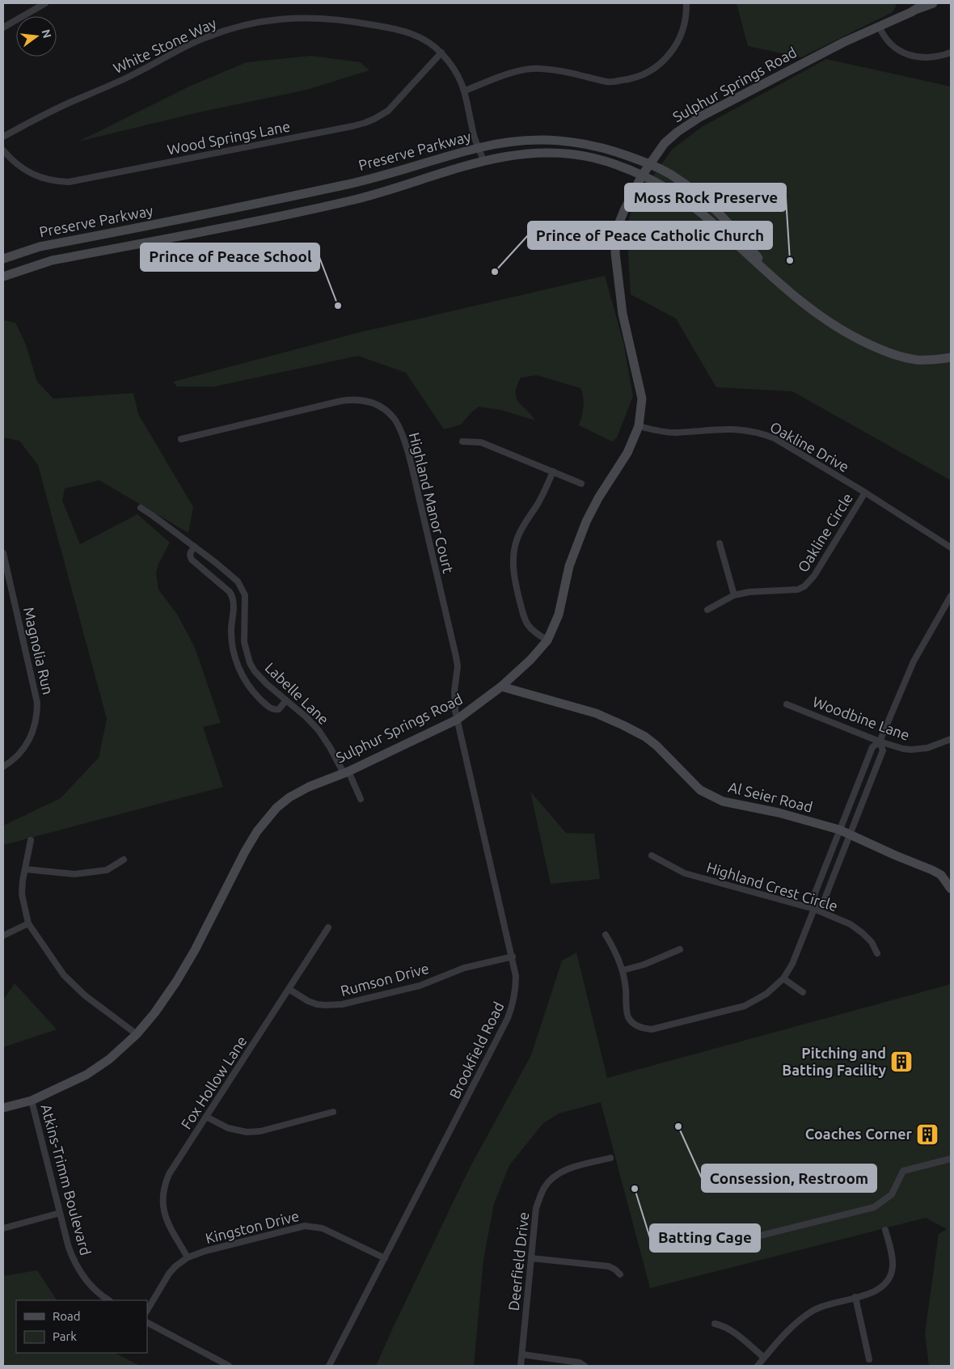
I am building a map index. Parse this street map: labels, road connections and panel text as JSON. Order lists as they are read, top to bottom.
{
  "streets": {
    "street": [
      "White Stone Way",
      "Sulphur Springs Road",
      "Wood Springs Lane",
      "Preserve Parkway",
      "Oakline Drive",
      "Highland Manor Court",
      "Oakline Circle",
      "Magnolia Run",
      "Labelle Lane",
      "Woodbine Lane",
      "Al Seier Road",
      "Highland Crest Circle",
      "Rumson Drive",
      "Brookfield Road",
      "Fox Hollow Lane",
      "Atkins-Trimm Boulevard",
      "Kingston Drive",
      "Deerfield Drive"
    ]
  },
  "crossings": [
    ["White Stone Way", "Wood Springs Lane"],
    ["White Stone Way", "Preserve Parkway"],
    ["Sulphur Springs Road", "Preserve Parkway"],
    ["Sulphur Springs Road", "Oakline Drive"],
    ["Sulphur Springs Road", "Highland Manor Court"],
    ["Sulphur Springs Road", "Labelle Lane"],
    ["Sulphur Springs Road", "Al Seier Road"],
    ["Sulphur Springs Road", "Brookfield Road"],
    ["Sulphur Springs Road", "Atkins-Trimm Boulevard"],
    ["Oakline Drive", "Oakline Circle"],
    ["Highland Manor Court", "Brookfield Road"],
    ["Rumson Drive", "Brookfield Road"],
    ["Rumson Drive", "Fox Hollow Lane"],
    ["Brookfield Road", "Kingston Drive"],
    ["Fox Hollow Lane", "Kingston Drive"]
  ],
  "places": {
    "other": [
      "Moss Rock Preserve",
      "Prince of Peace Catholic Church",
      "Prince of Peace School",
      "Consession, Restroom",
      "Batting Cage"
    ],
    "building": ["Pitching and Batting Facility", "Coaches Corner"]
  },
  "legend": ["Road", "Park"],
  "north": "right"
}
